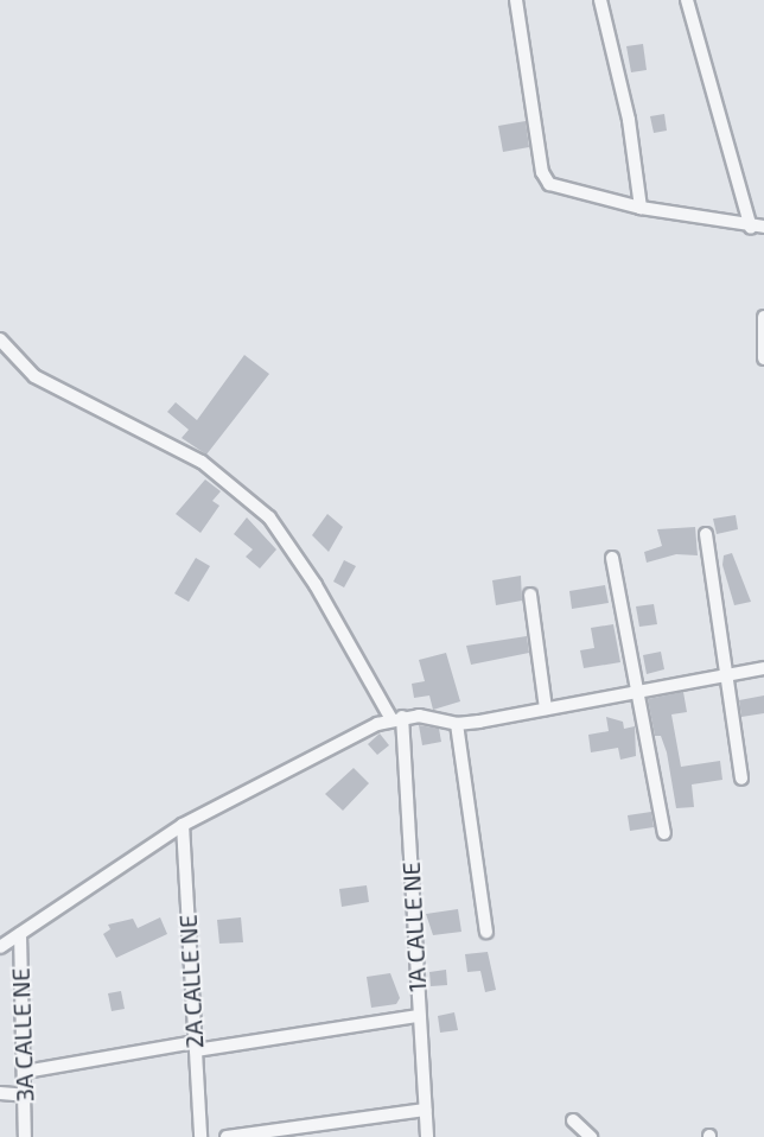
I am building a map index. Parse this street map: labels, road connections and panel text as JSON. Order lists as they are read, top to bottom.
{
  "streets": {
    "street": ["1A CALLE NE", "2A CALLE NE", "3A CALLE NE"]
  }
}
